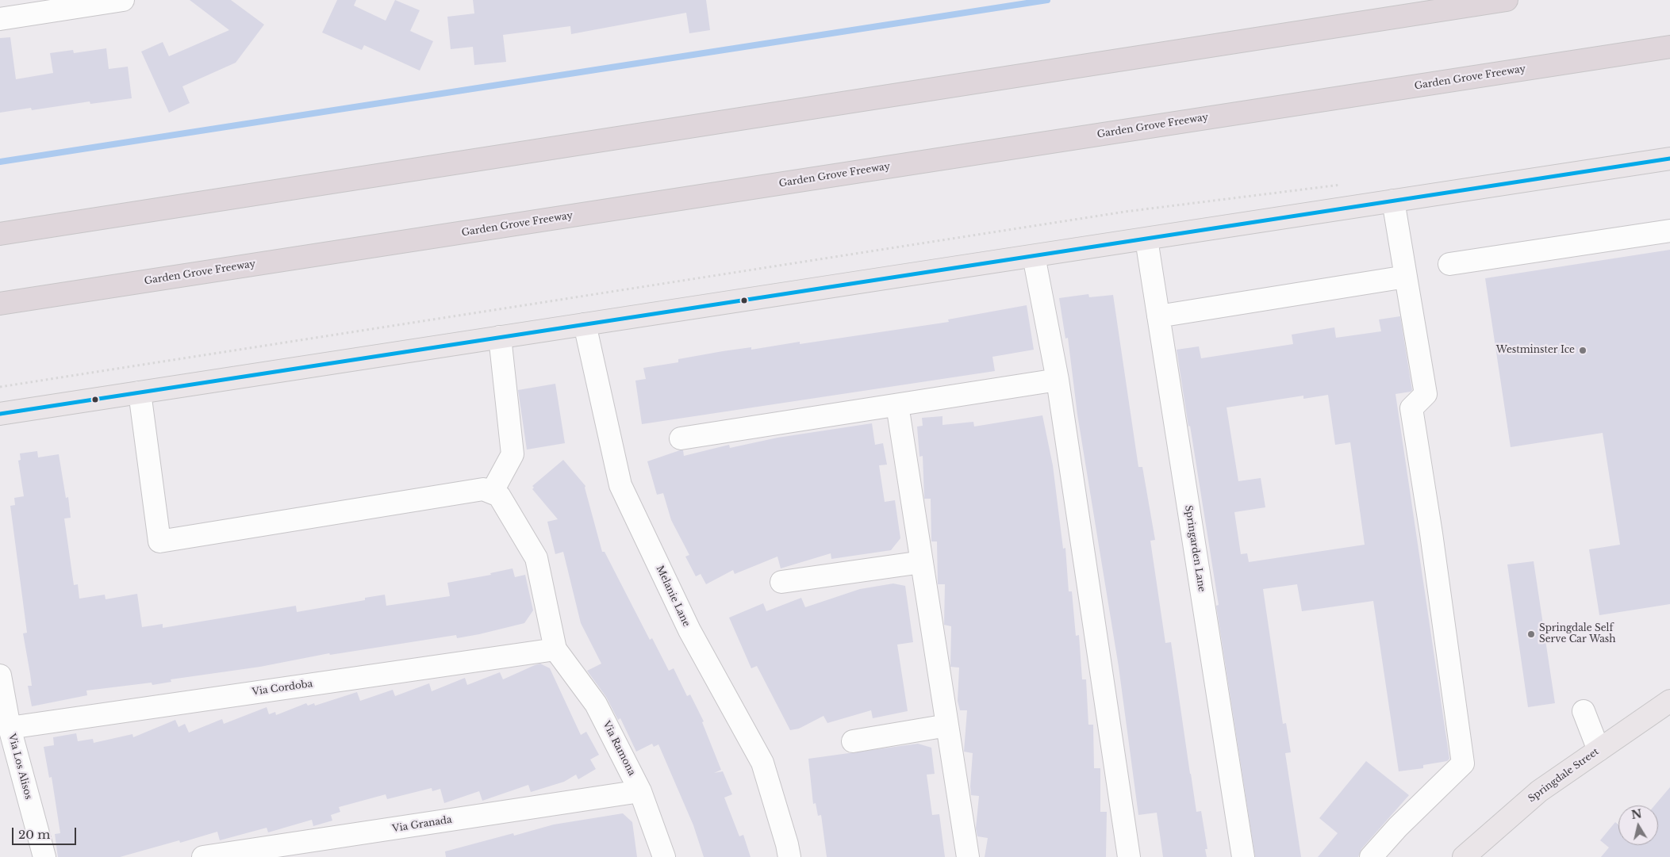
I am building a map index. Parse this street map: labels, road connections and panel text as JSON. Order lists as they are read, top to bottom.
{
  "streets": {
    "highway": ["Garden Grove Freeway"],
    "main road": ["Springdale Street"],
    "street": [
      "Springarden Lane",
      "Melanie Lane",
      "Via Cordoba",
      "Via Ramona",
      "Via Los Alisos",
      "Via Granada"
    ]
  },
  "crossings": [
    ["Via Cordoba", "Via Ramona"],
    ["Via Cordoba", "Via Los Alisos"],
    ["Via Ramona", "Via Granada"]
  ],
  "places": ["Westminster Ice", "Springdale Self Serve Car Wash"],
  "scale_bar": "20 m",
  "north": "top"
}
